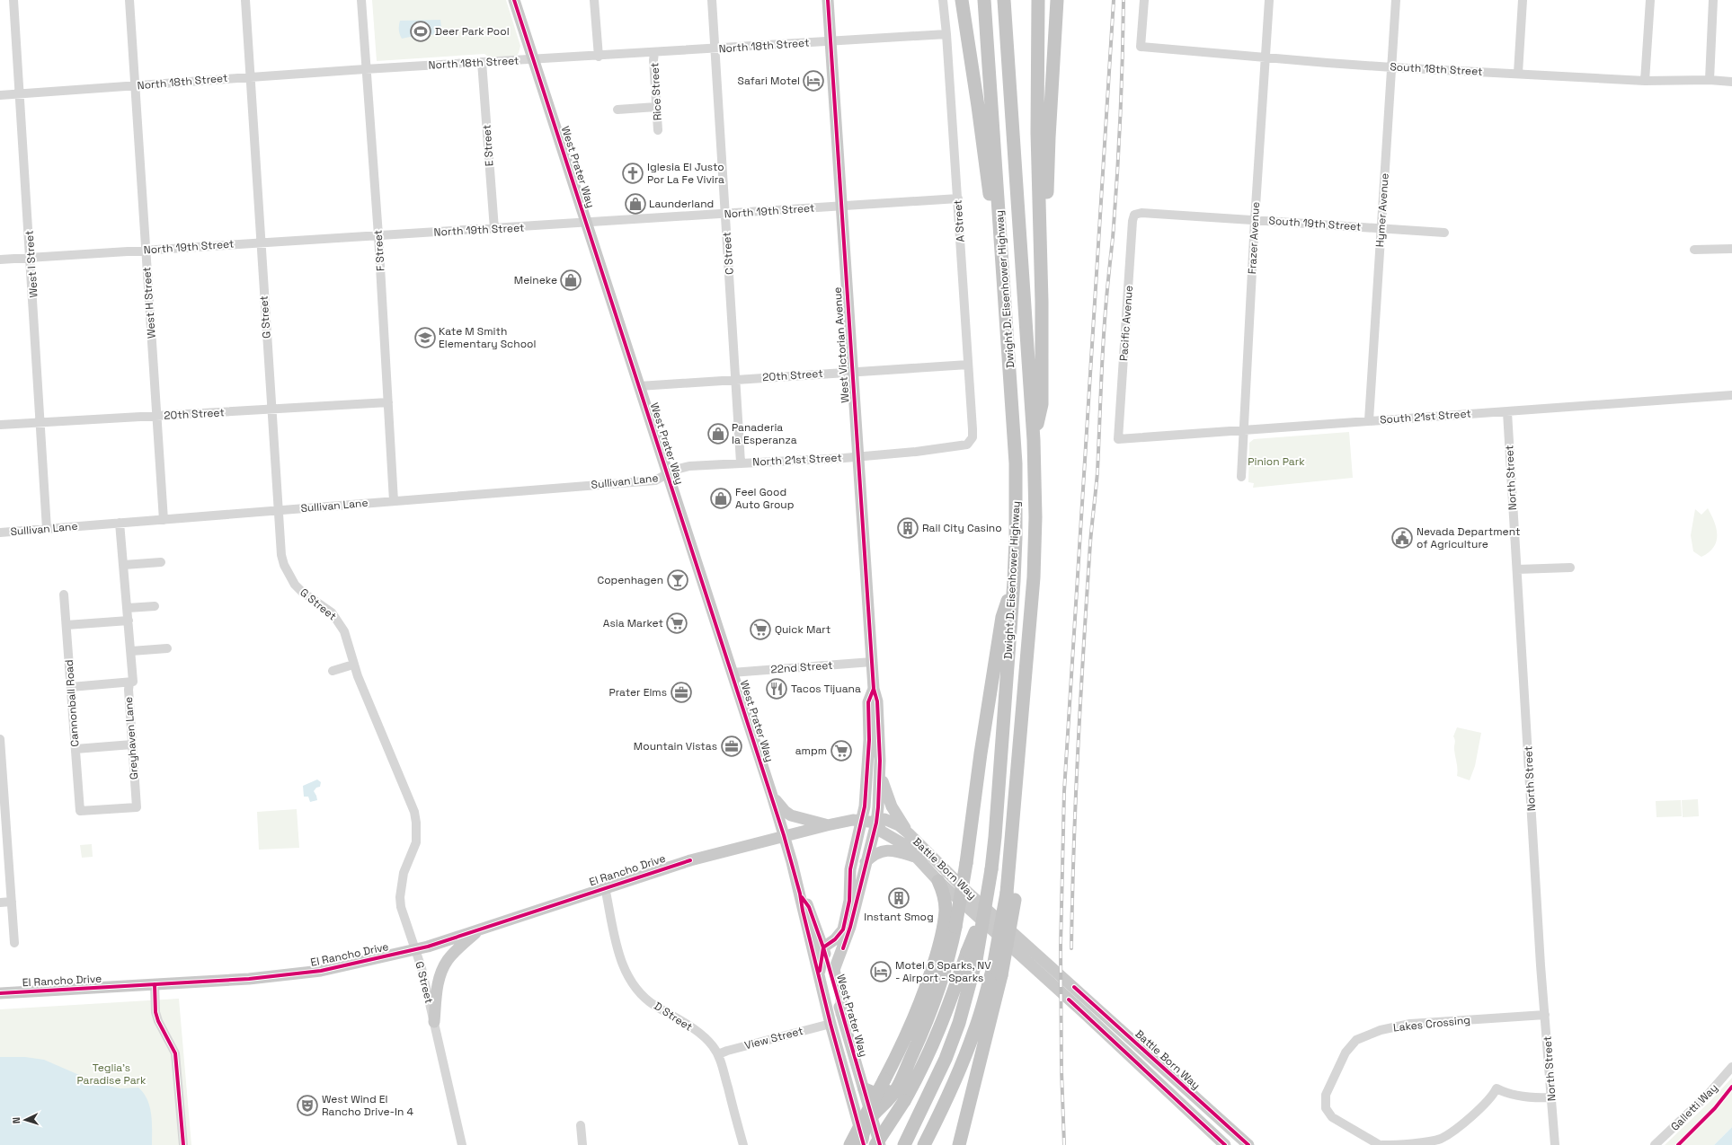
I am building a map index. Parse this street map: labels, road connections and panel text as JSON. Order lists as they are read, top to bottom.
{
  "streets": {
    "highway": ["Dwight D. Eisenhower Highway"],
    "main road": [
      "West Prater Way",
      "West Victorian Avenue",
      "Battle Born Way",
      "El Rancho Drive"
    ],
    "street": [
      "North 18th Street",
      "South 18th Street",
      "Rice Street",
      "E Street",
      "Hymer Avenue",
      "North 19th Street",
      "A Street",
      "South 19th Street",
      "Frazer Avenue",
      "F Street",
      "C Street",
      "West I Street",
      "West H Street",
      "G Street",
      "Pacific Avenue",
      "20th Street",
      "South 21st Street",
      "North 21st Street",
      "North Street",
      "Sullivan Lane",
      "22nd Street",
      "Cannonball Road",
      "Greyhaven Lane",
      "D Street",
      "Lakes Crossing",
      "View Street",
      "Galletti Way"
    ]
  },
  "crossings": [
    ["North 18th Street", "Rice Street"],
    ["North 18th Street", "E Street"],
    ["North 18th Street", "West Prater Way"],
    ["North 18th Street", "A Street"],
    ["North 18th Street", "F Street"],
    ["North 18th Street", "C Street"],
    ["North 18th Street", "West I Street"],
    ["North 18th Street", "West H Street"],
    ["North 18th Street", "G Street"],
    ["North 18th Street", "West Victorian Avenue"],
    ["South 18th Street", "Hymer Avenue"],
    ["South 18th Street", "Frazer Avenue"],
    ["E Street", "North 19th Street"],
    ["West Prater Way", "North 19th Street"],
    ["West Prater Way", "West Victorian Avenue"],
    ["West Prater Way", "20th Street"],
    ["West Prater Way", "North 21st Street"],
    ["West Prater Way", "Sullivan Lane"],
    ["West Prater Way", "22nd Street"],
    ["West Prater Way", "El Rancho Drive"],
    ["West Prater Way", "View Street"],
    ["Hymer Avenue", "South 19th Street"],
    ["Hymer Avenue", "South 21st Street"],
    ["North 19th Street", "A Street"],
    ["North 19th Street", "F Street"],
    ["North 19th Street", "C Street"],
    ["North 19th Street", "West I Street"],
    ["North 19th Street", "West H Street"],
    ["North 19th Street", "G Street"],
    ["North 19th Street", "West Victorian Avenue"],
    ["A Street", "20th Street"],
    ["A Street", "North 21st Street"],
    ["South 19th Street", "Frazer Avenue"],
    ["South 19th Street", "Pacific Avenue"],
    ["Frazer Avenue", "South 21st Street"],
    ["F Street", "20th Street"],
    ["F Street", "Sullivan Lane"],
    ["C Street", "20th Street"],
    ["C Street", "North 21st Street"],
    ["West I Street", "20th Street"],
    ["West I Street", "Sullivan Lane"],
    ["West H Street", "20th Street"],
    ["West H Street", "Sullivan Lane"],
    ["G Street", "20th Street"],
    ["G Street", "Sullivan Lane"],
    ["G Street", "El Rancho Drive"],
    ["Pacific Avenue", "South 21st Street"],
    ["West Victorian Avenue", "20th Street"],
    ["West Victorian Avenue", "North 21st Street"],
    ["West Victorian Avenue", "22nd Street"],
    ["West Victorian Avenue", "Battle Born Way"],
    ["West Victorian Avenue", "El Rancho Drive"],
    ["South 21st Street", "North Street"],
    ["North 21st Street", "Sullivan Lane"],
    ["North Street", "Lakes Crossing"],
    ["Sullivan Lane", "Greyhaven Lane"],
    ["Cannonball Road", "Greyhaven Lane"],
    ["Battle Born Way", "El Rancho Drive"],
    ["El Rancho Drive", "D Street"],
    ["D Street", "View Street"]
  ],
  "parks": ["Pinion Park", "Teglia's Paradise Park"],
  "places": {
    "sports": ["Deer Park Pool"],
    "hotel": ["Safari Motel", "Motel 6 Sparks, NV - Airport - Sparks"],
    "church": ["Iglesia El Justo Por La Fe Vivira"],
    "shop": [
      "Launderland",
      "Meineke",
      "Panaderia la Esperanza",
      "Feel Good Auto Group"
    ],
    "school or university": ["Kate M Smith Elementary School"],
    "building": ["Rail City Casino", "Instant Smog"],
    "public building": ["Nevada Department of Agriculture"],
    "bar": ["Copenhagen"],
    "supermarket": ["Asia Market", "Quick Mart", "ampm"],
    "restaurant": ["Tacos Tijuana"],
    "office": ["Prater Elms", "Mountain Vistas"],
    "theatre": ["West Wind El Rancho Drive-In 4"]
  },
  "north": "left"
}
